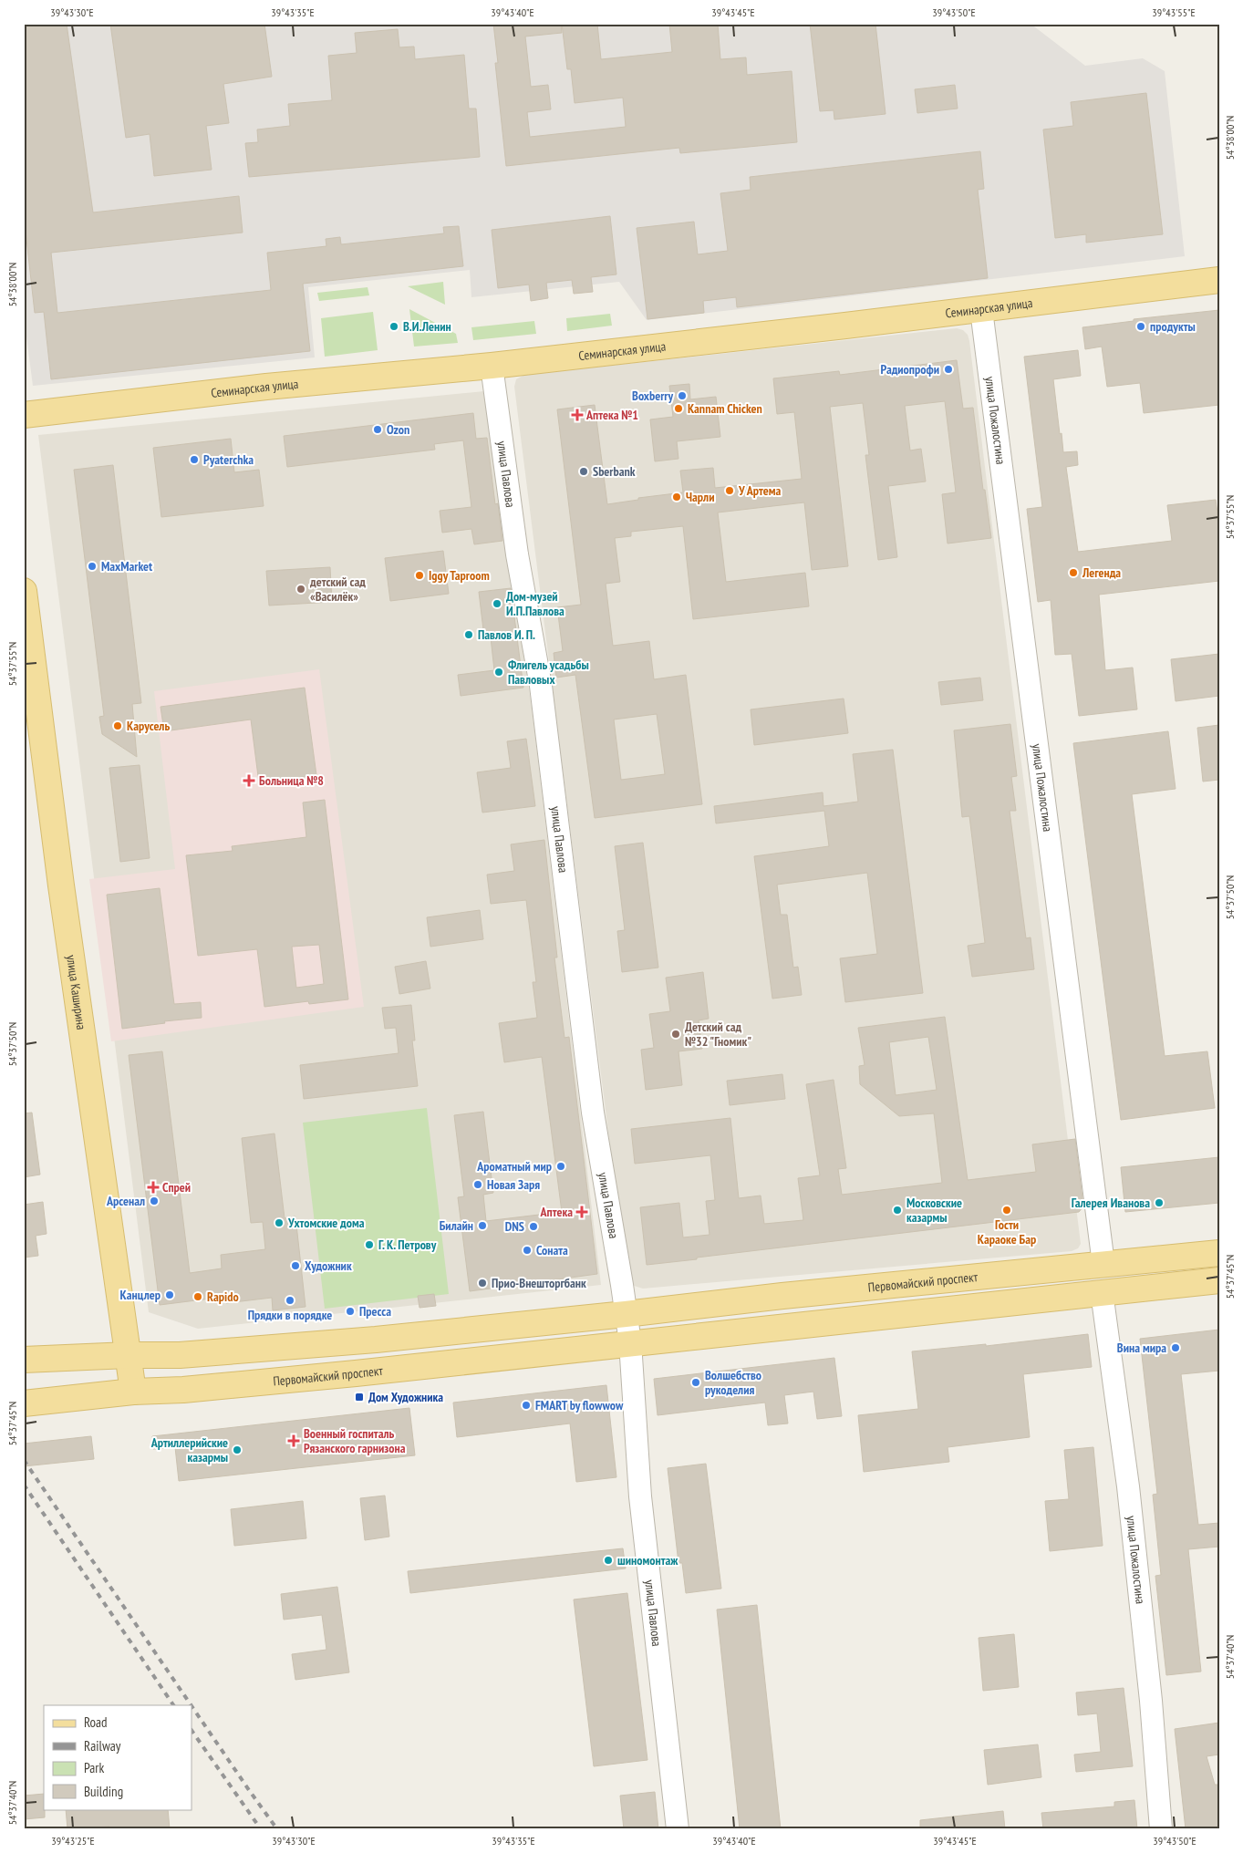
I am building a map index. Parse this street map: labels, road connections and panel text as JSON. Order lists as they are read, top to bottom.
{
  "streets": {
    "main road": ["Семинарская улица", "улица Каширина", "Первомайский проспект"],
    "street": ["улица Пожалостина", "улица Павлова"]
  },
  "crossings": [
    ["Семинарская улица", "улица Пожалостина"],
    ["Семинарская улица", "улица Павлова"],
    ["улица Пожалостина", "Первомайский проспект"],
    ["улица Павлова", "Первомайский проспект"],
    ["улица Каширина", "Первомайский проспект"]
  ],
  "places": {
    "other": [
      "В.И.Ленин",
      "продукты",
      "Радиопрофи",
      "Boxberry",
      "Kannam Chicken",
      "Ozon",
      "Pyaterchka",
      "Sberbank",
      "У Артема",
      "Чарли",
      "MaxMarket",
      "Легенда",
      "Iggy Taproom",
      "детский сад «Василёк»",
      "Дом-музей И.П.Павлова",
      "Павлов И. П.",
      "Флигель усадьбы Павловых",
      "Карусель",
      "Детский сад №32 \"Гномик\"",
      "Ароматный мир",
      "Новая Заря",
      "Арсенал",
      "Галерея Иванова",
      "Московские казармы",
      "Гости Караоке Бар",
      "Ухтомские дома",
      "Билайн",
      "DNS",
      "Г. К. Петрову",
      "Соната",
      "Художник",
      "Прио-Внешторгбанк",
      "Канцлер",
      "Rapido",
      "Прядки в порядке",
      "Пресса",
      "Вина мира",
      "Волшебство рукоделия",
      "FMART by flowwow",
      "Артиллерийские казармы",
      "шиномонтаж"
    ],
    "health": [
      "Аптека №1",
      "Больница №8",
      "Спрей",
      "Аптека",
      "Военный госпиталь Рязанского гарнизона"
    ],
    "transit": ["Дом Художника"]
  },
  "legend": [
    "Road",
    "Railway",
    "Park",
    "Building"
  ],
  "coordinates": [
    "39°43'30\"E",
    "39°43'35\"E",
    "39°43'40\"E",
    "39°43'45\"E",
    "39°43'50\"E",
    "39°43'55\"E",
    "54°38'00\"N",
    "54°37'55\"N",
    "54°37'50\"N",
    "54°37'45\"N",
    "54°37'40\"N",
    "39°43'25\"E"
  ]
}
